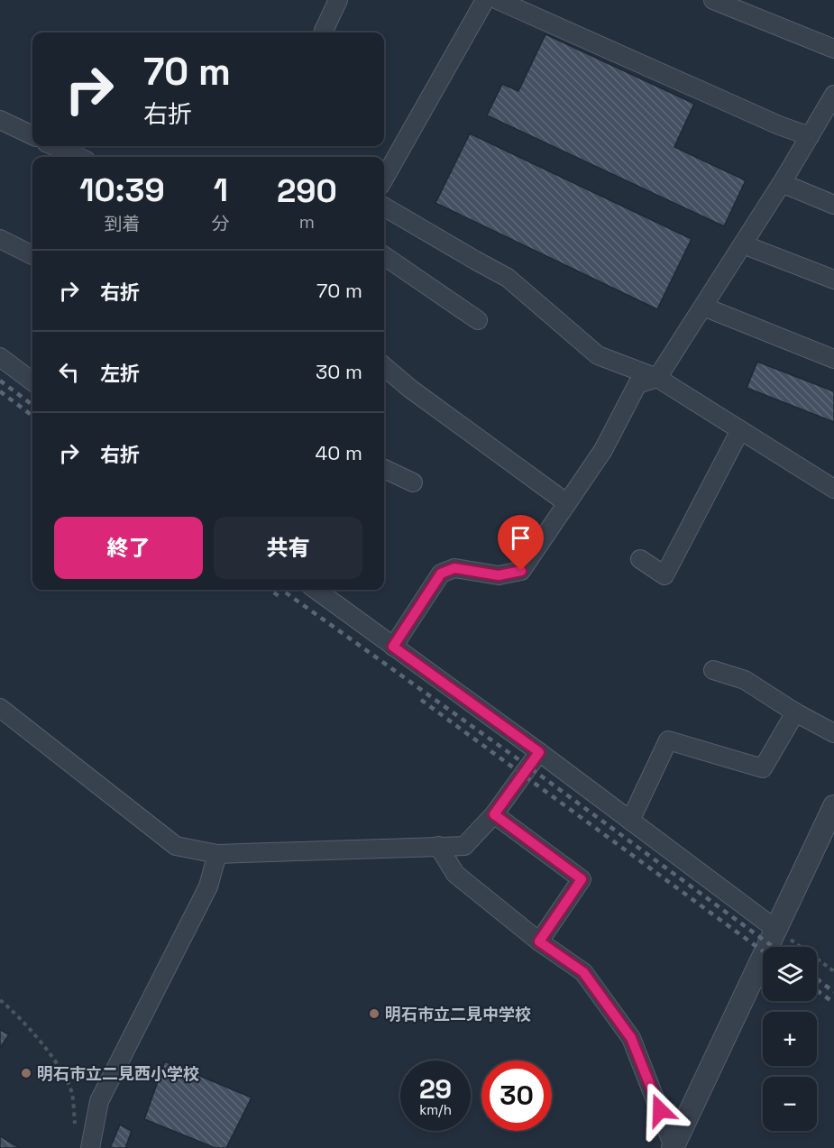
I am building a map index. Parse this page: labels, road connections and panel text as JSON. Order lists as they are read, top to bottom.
{
  "places": ["明石市立二見中学校", "明石市立二見西小学校"],
  "page": {
    "turn": ["70 m", "右折"],
    "eta": [
      "10:39",
      "到着",
      "1",
      "分",
      "290",
      "m"
    ],
    "list": [
      {
        "name": "右折",
        "value": "70 m"
      },
      {
        "name": "左折",
        "value": "30 m"
      },
      {
        "name": "右折",
        "value": "40 m"
      }
    ],
    "buttons": ["終了", "共有"],
    "map_buttons": ["+", "−"],
    "speed": "29 km/h",
    "limit": "30"
  }
}
